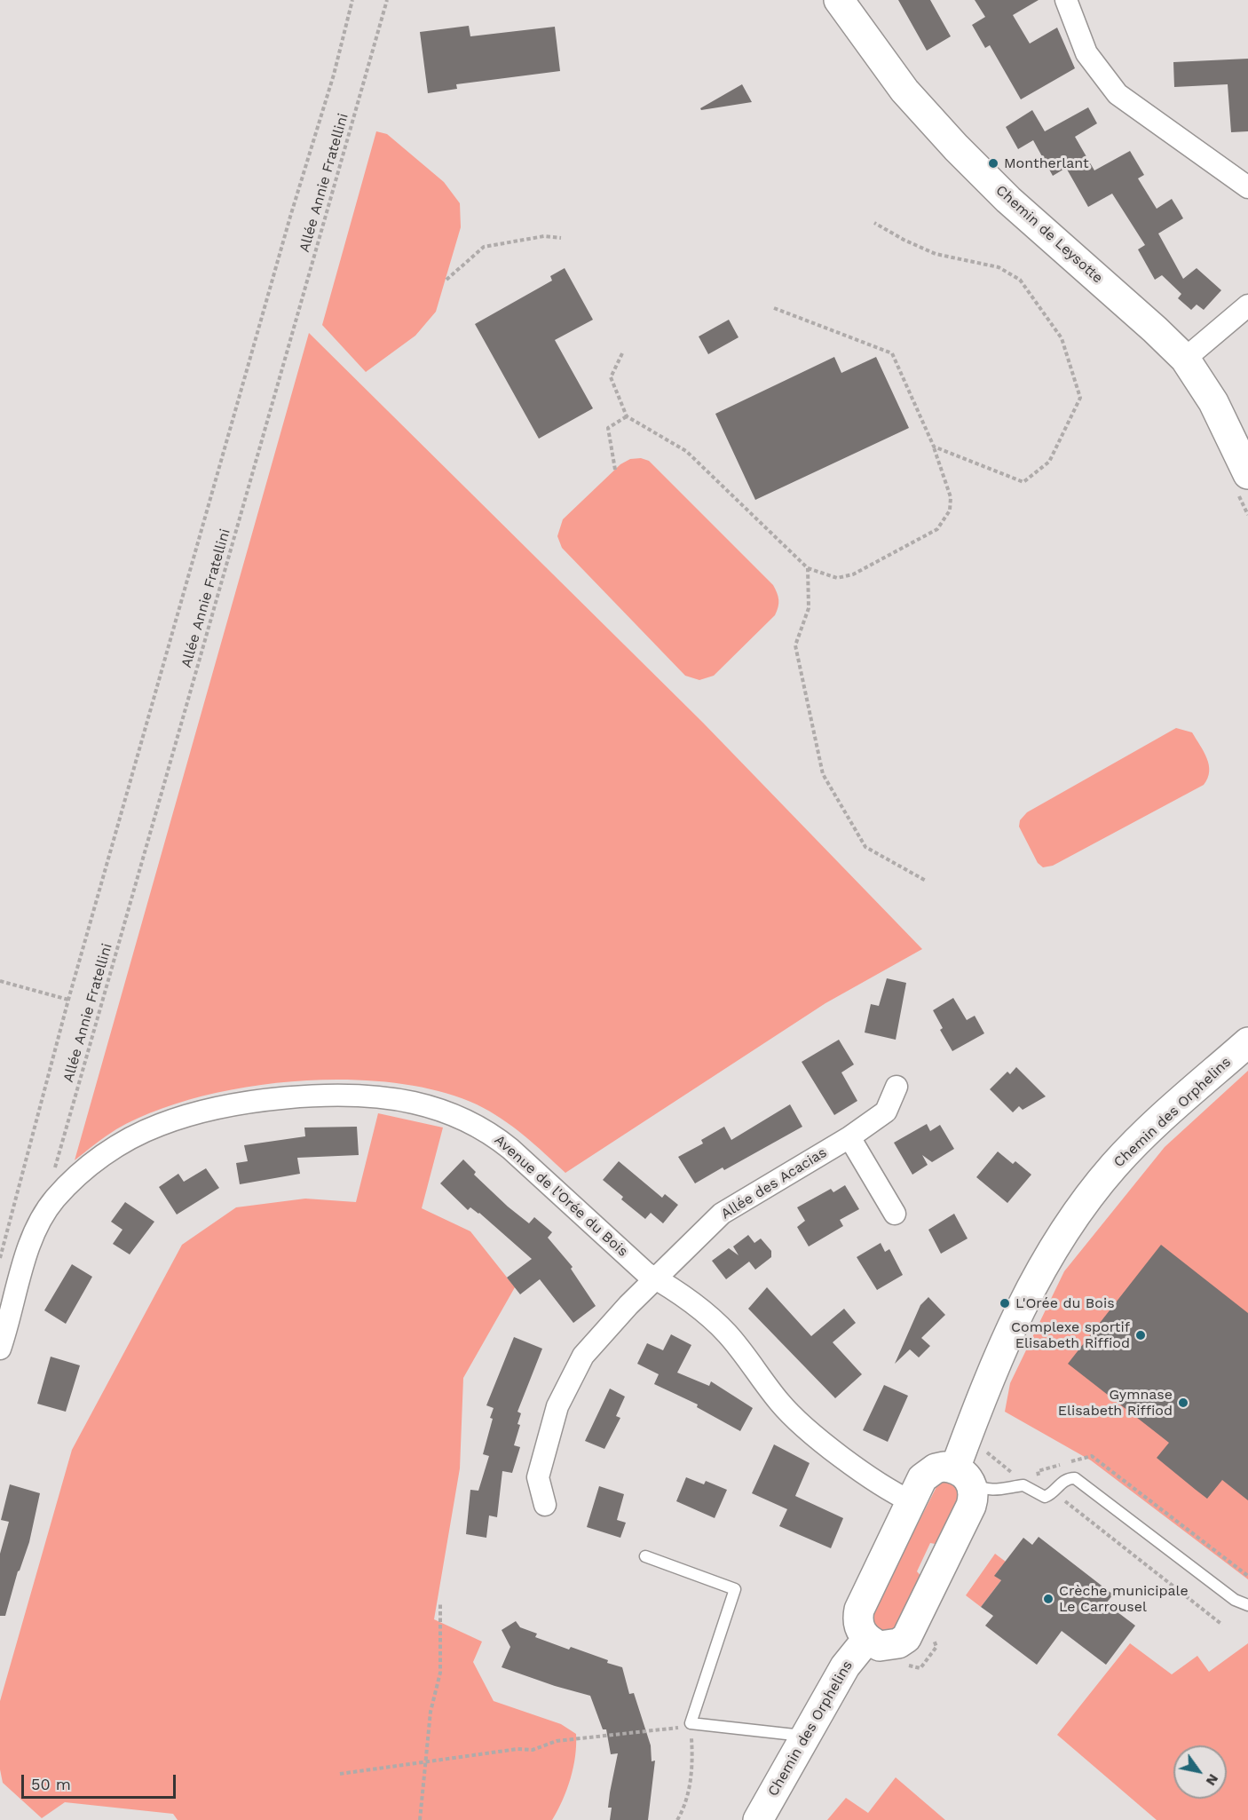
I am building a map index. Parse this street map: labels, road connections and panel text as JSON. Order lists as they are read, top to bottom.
{
  "streets": {
    "street": [
      "Chemin de Leysotte",
      "Chemin des Orphelins",
      "Allée des Acacias",
      "Avenue de l'Orée du Bois"
    ],
    "path": ["Allée Annie Fratellini"]
  },
  "crossings": [
    ["Allée Annie Fratellini", "Avenue de l'Orée du Bois"],
    ["Allée des Acacias", "Avenue de l'Orée du Bois"]
  ],
  "places": [
    "Montherlant",
    "L'Orée du Bois",
    "Complexe sportif Elisabeth Riffiod",
    "Gymnase Elisabeth Riffiod",
    "Crèche municipale Le Carrousel"
  ],
  "scale_bar": "50 m",
  "north": "bottom right"
}
